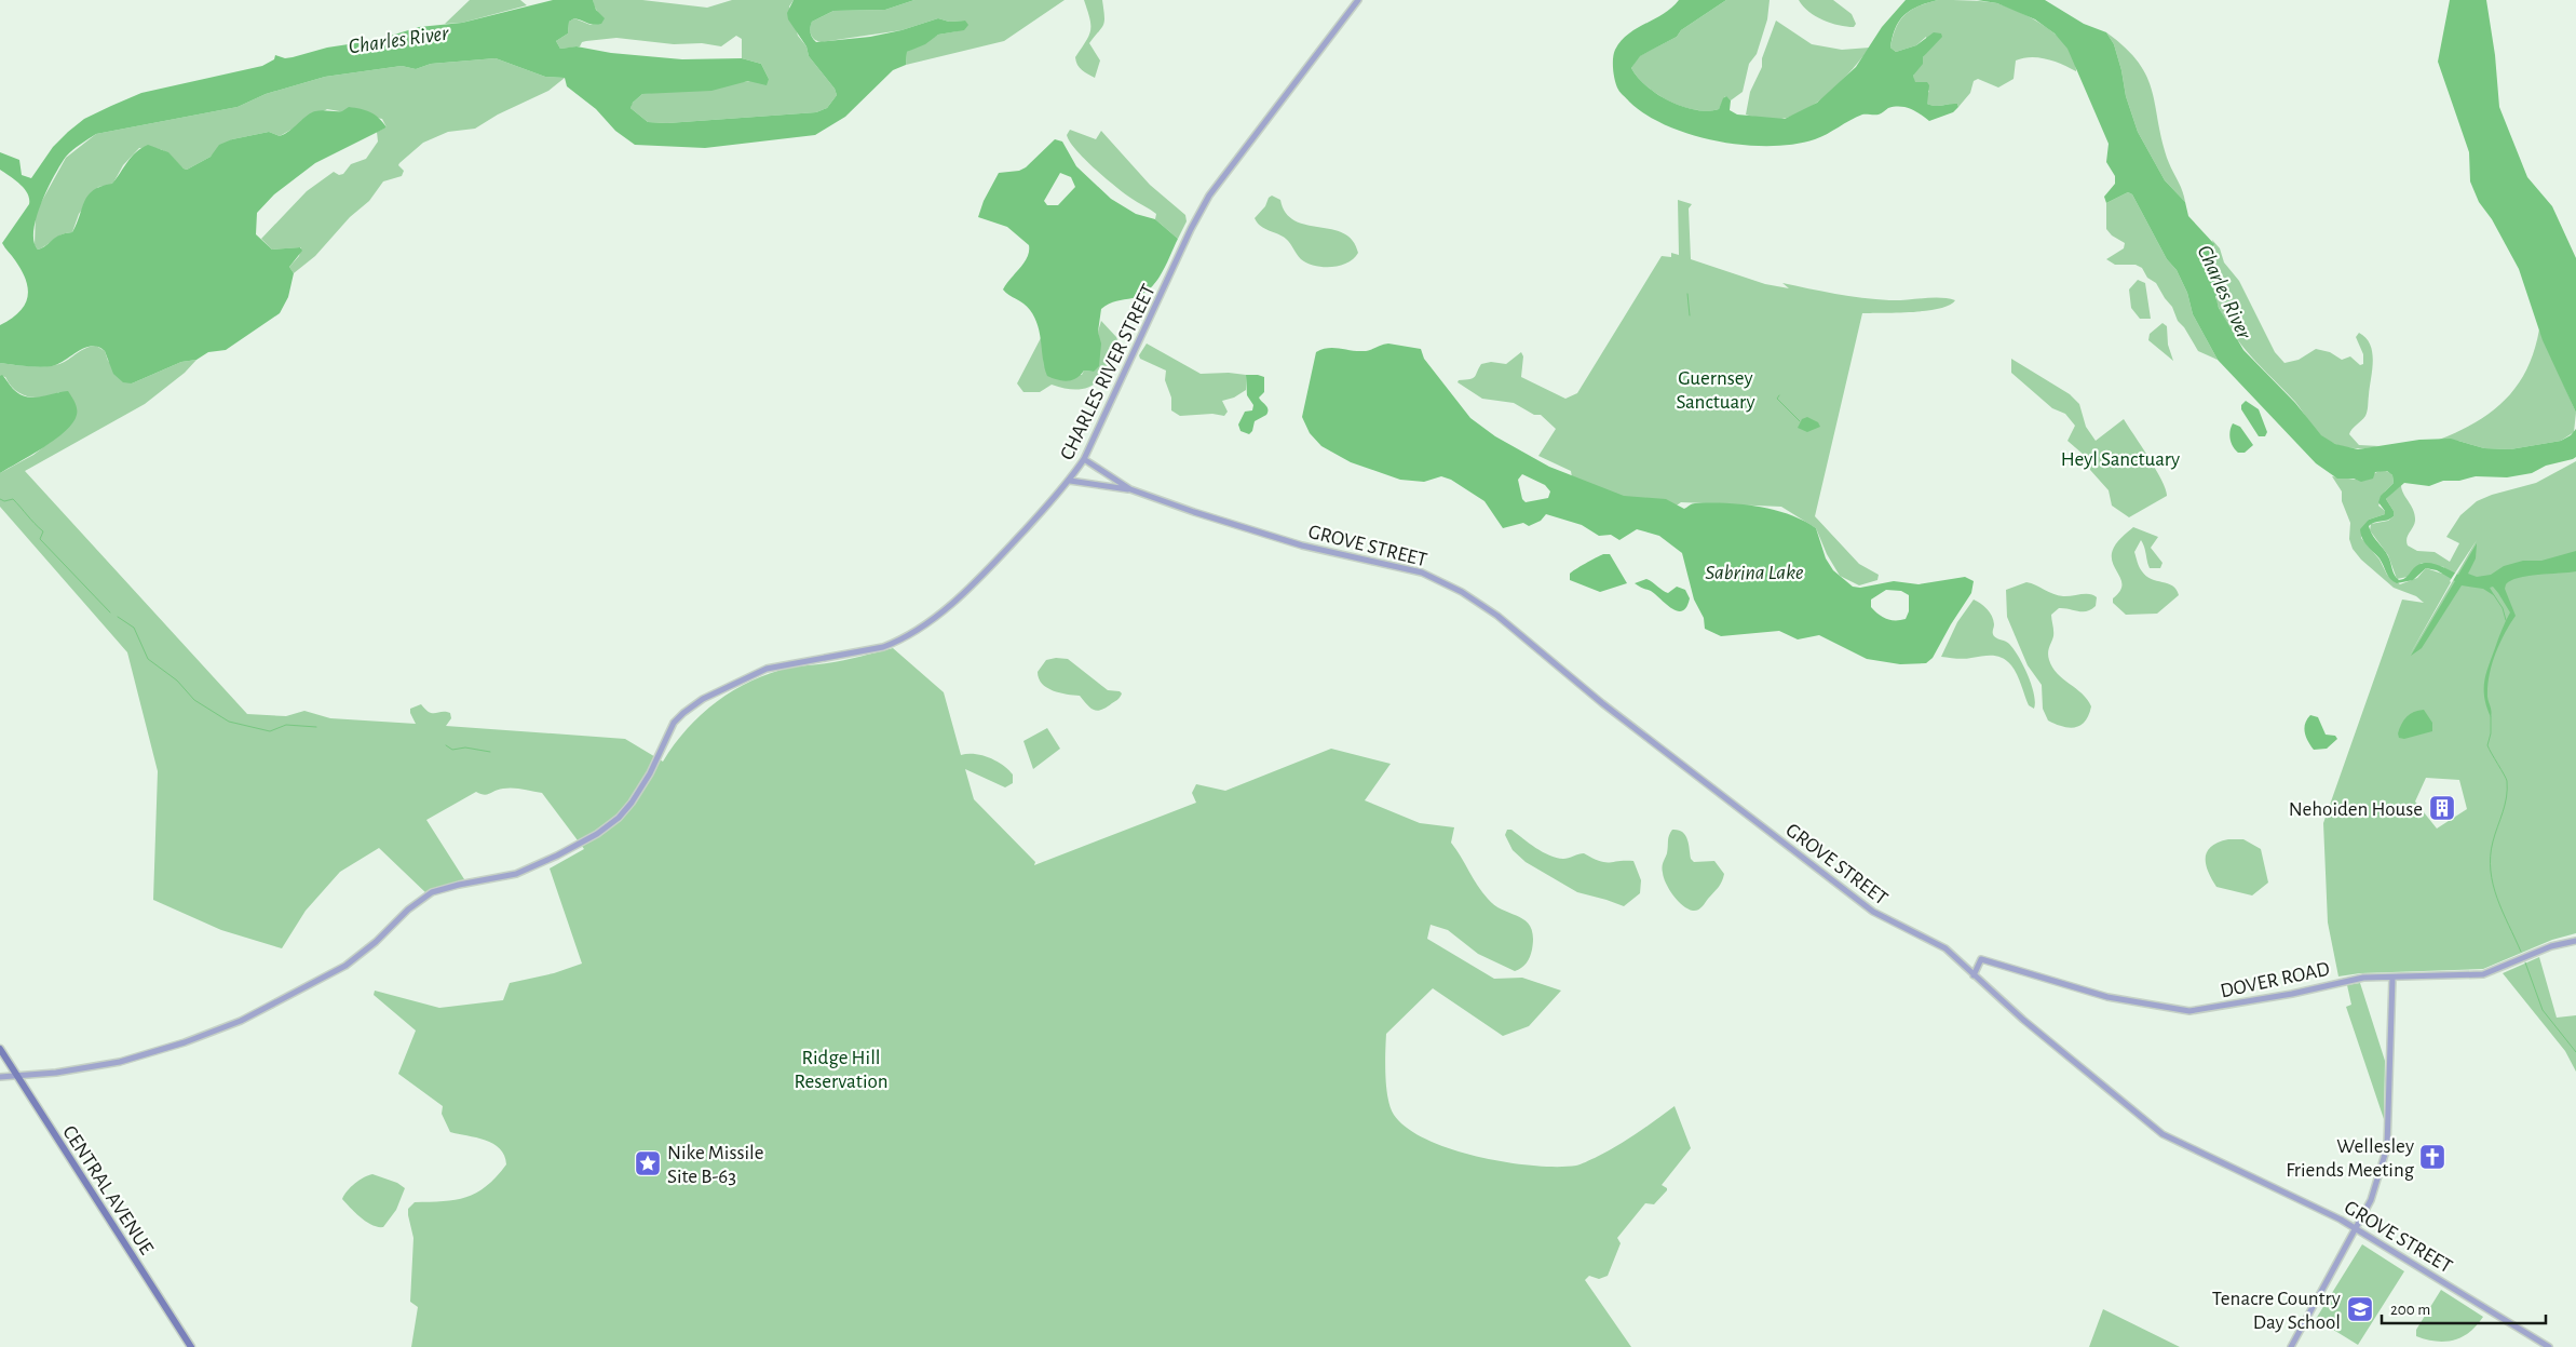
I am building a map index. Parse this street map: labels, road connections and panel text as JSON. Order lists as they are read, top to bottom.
{
  "streets": {
    "main road": ["CENTRAL AVENUE"],
    "street": ["CHARLES RIVER STREET", "GROVE STREET", "DOVER ROAD"]
  },
  "crossings": [
    ["CHARLES RIVER STREET", "GROVE STREET"],
    ["CHARLES RIVER STREET", "CENTRAL AVENUE"],
    ["GROVE STREET", "DOVER ROAD"]
  ],
  "water": ["Charles River", "Sabrina Lake"],
  "parks": ["Guernsey Sanctuary", "Heyl Sanctuary", "Ridge Hill Reservation"],
  "places": {
    "building": ["Nehoiden House"],
    "church": ["Wellesley Friends Meeting"],
    "place": ["Nike Missile Site B-63"],
    "school or university": ["Tenacre Country Day School"]
  },
  "scale_bar": "200 m"
}
